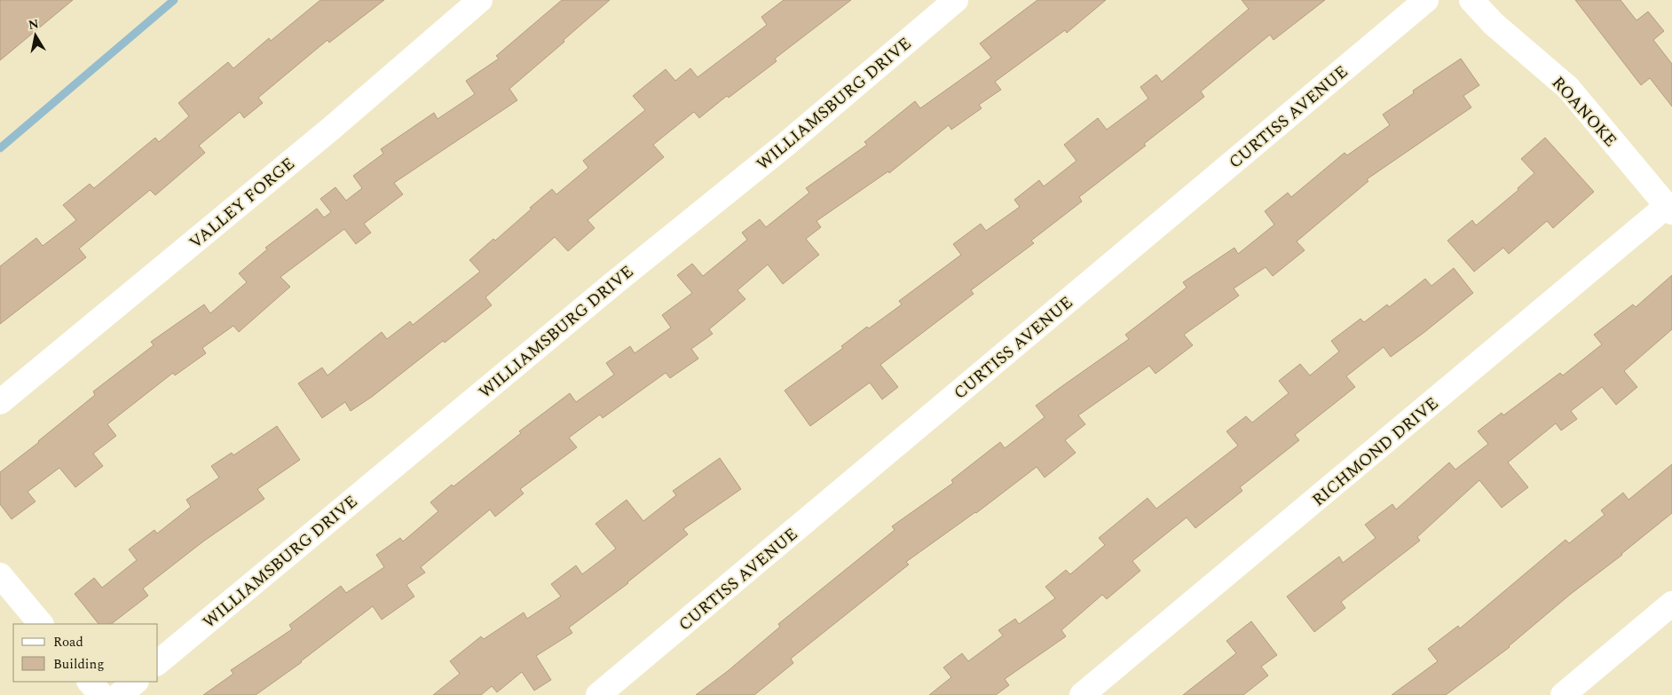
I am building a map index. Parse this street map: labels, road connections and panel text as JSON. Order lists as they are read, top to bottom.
{
  "streets": {
    "street": [
      "WILLIAMSBURG DRIVE",
      "ROANOKE",
      "CURTISS AVENUE",
      "VALLEY FORGE",
      "RICHMOND DRIVE"
    ]
  },
  "crossings": [
    ["ROANOKE", "RICHMOND DRIVE"]
  ],
  "legend": ["Road", "Building"],
  "north": "top"
}
